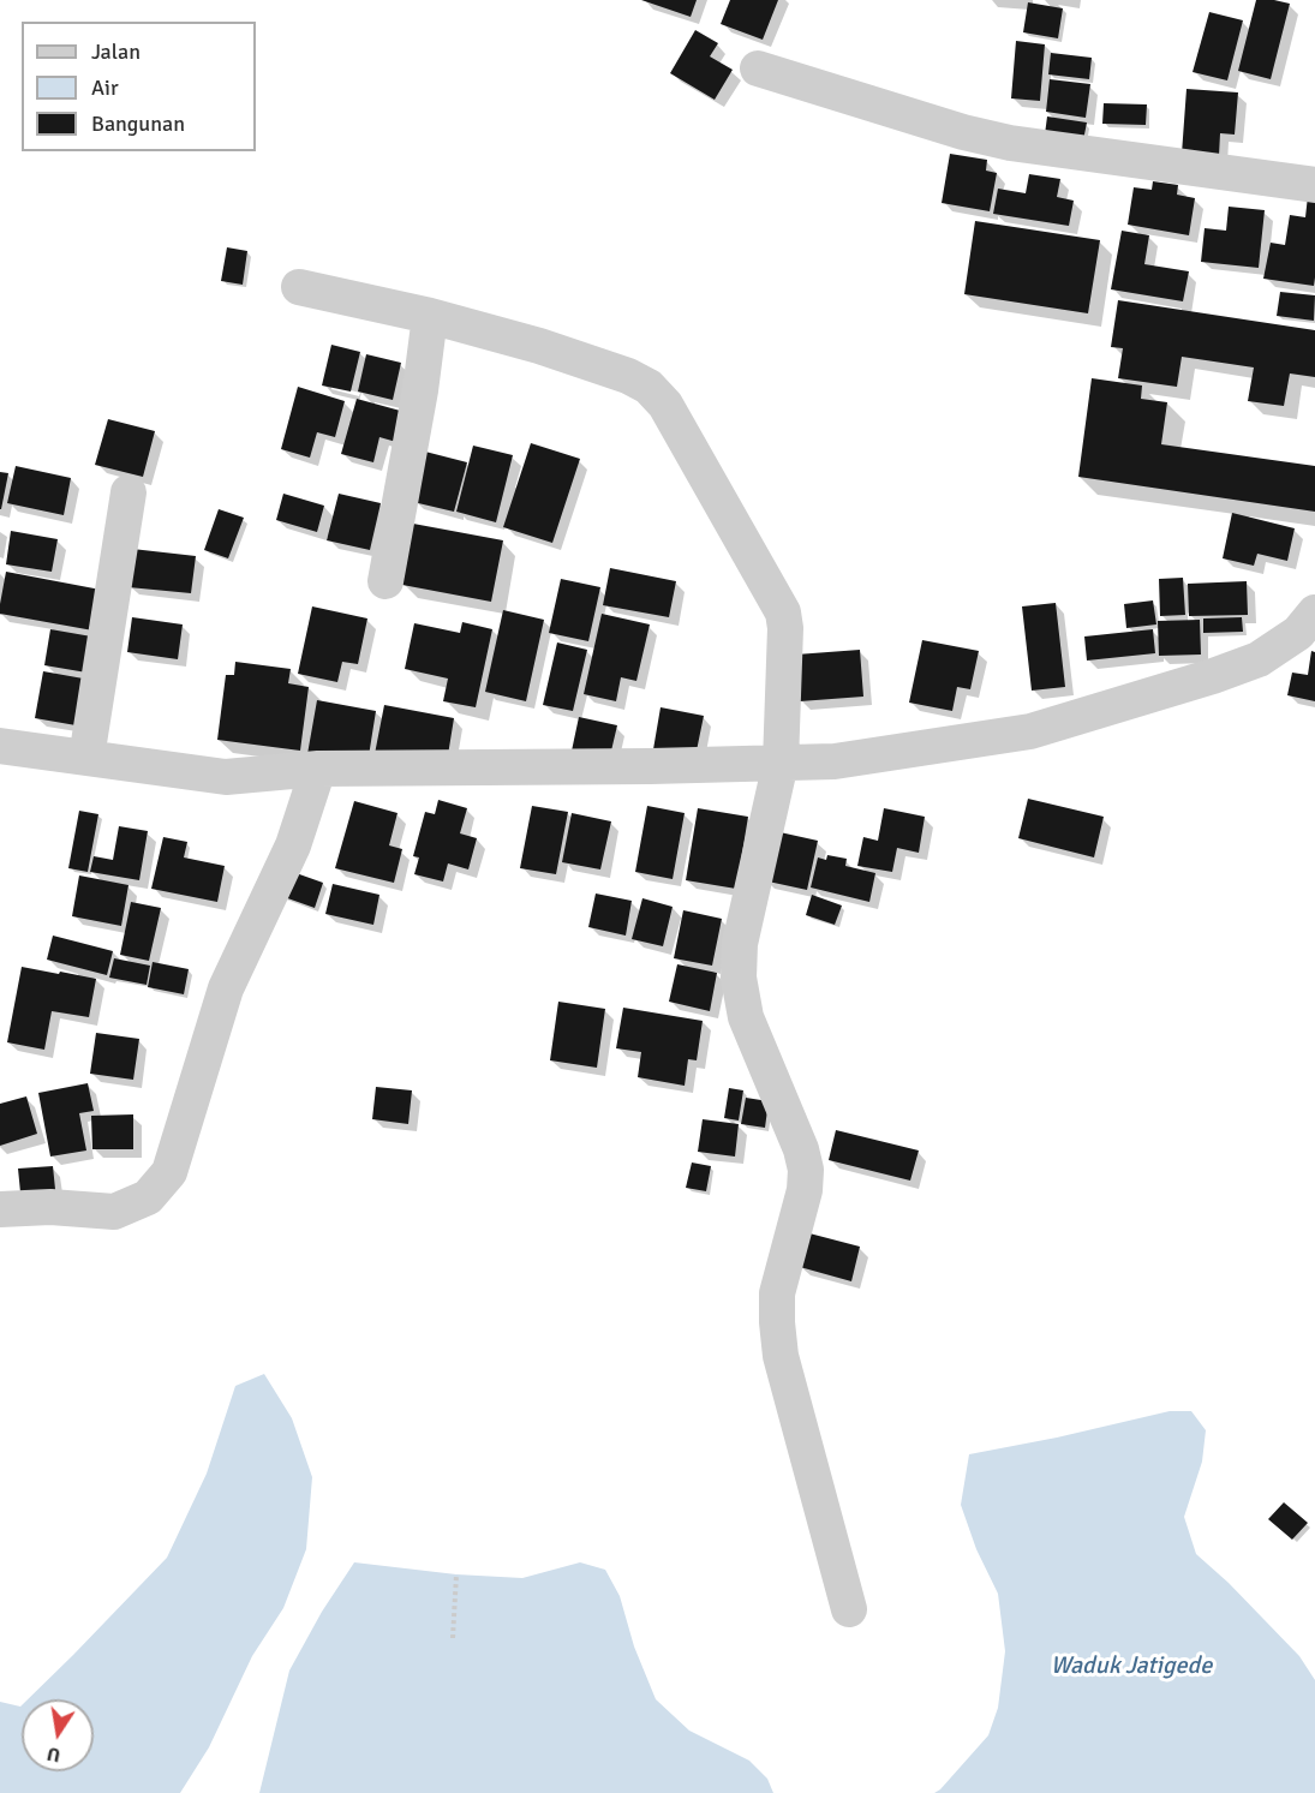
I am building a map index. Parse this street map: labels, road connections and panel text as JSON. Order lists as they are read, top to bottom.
{
  "water": ["Waduk Jatigede"],
  "legend": ["Jalan", "Air", "Bangunan"],
  "north": "bottom"
}
